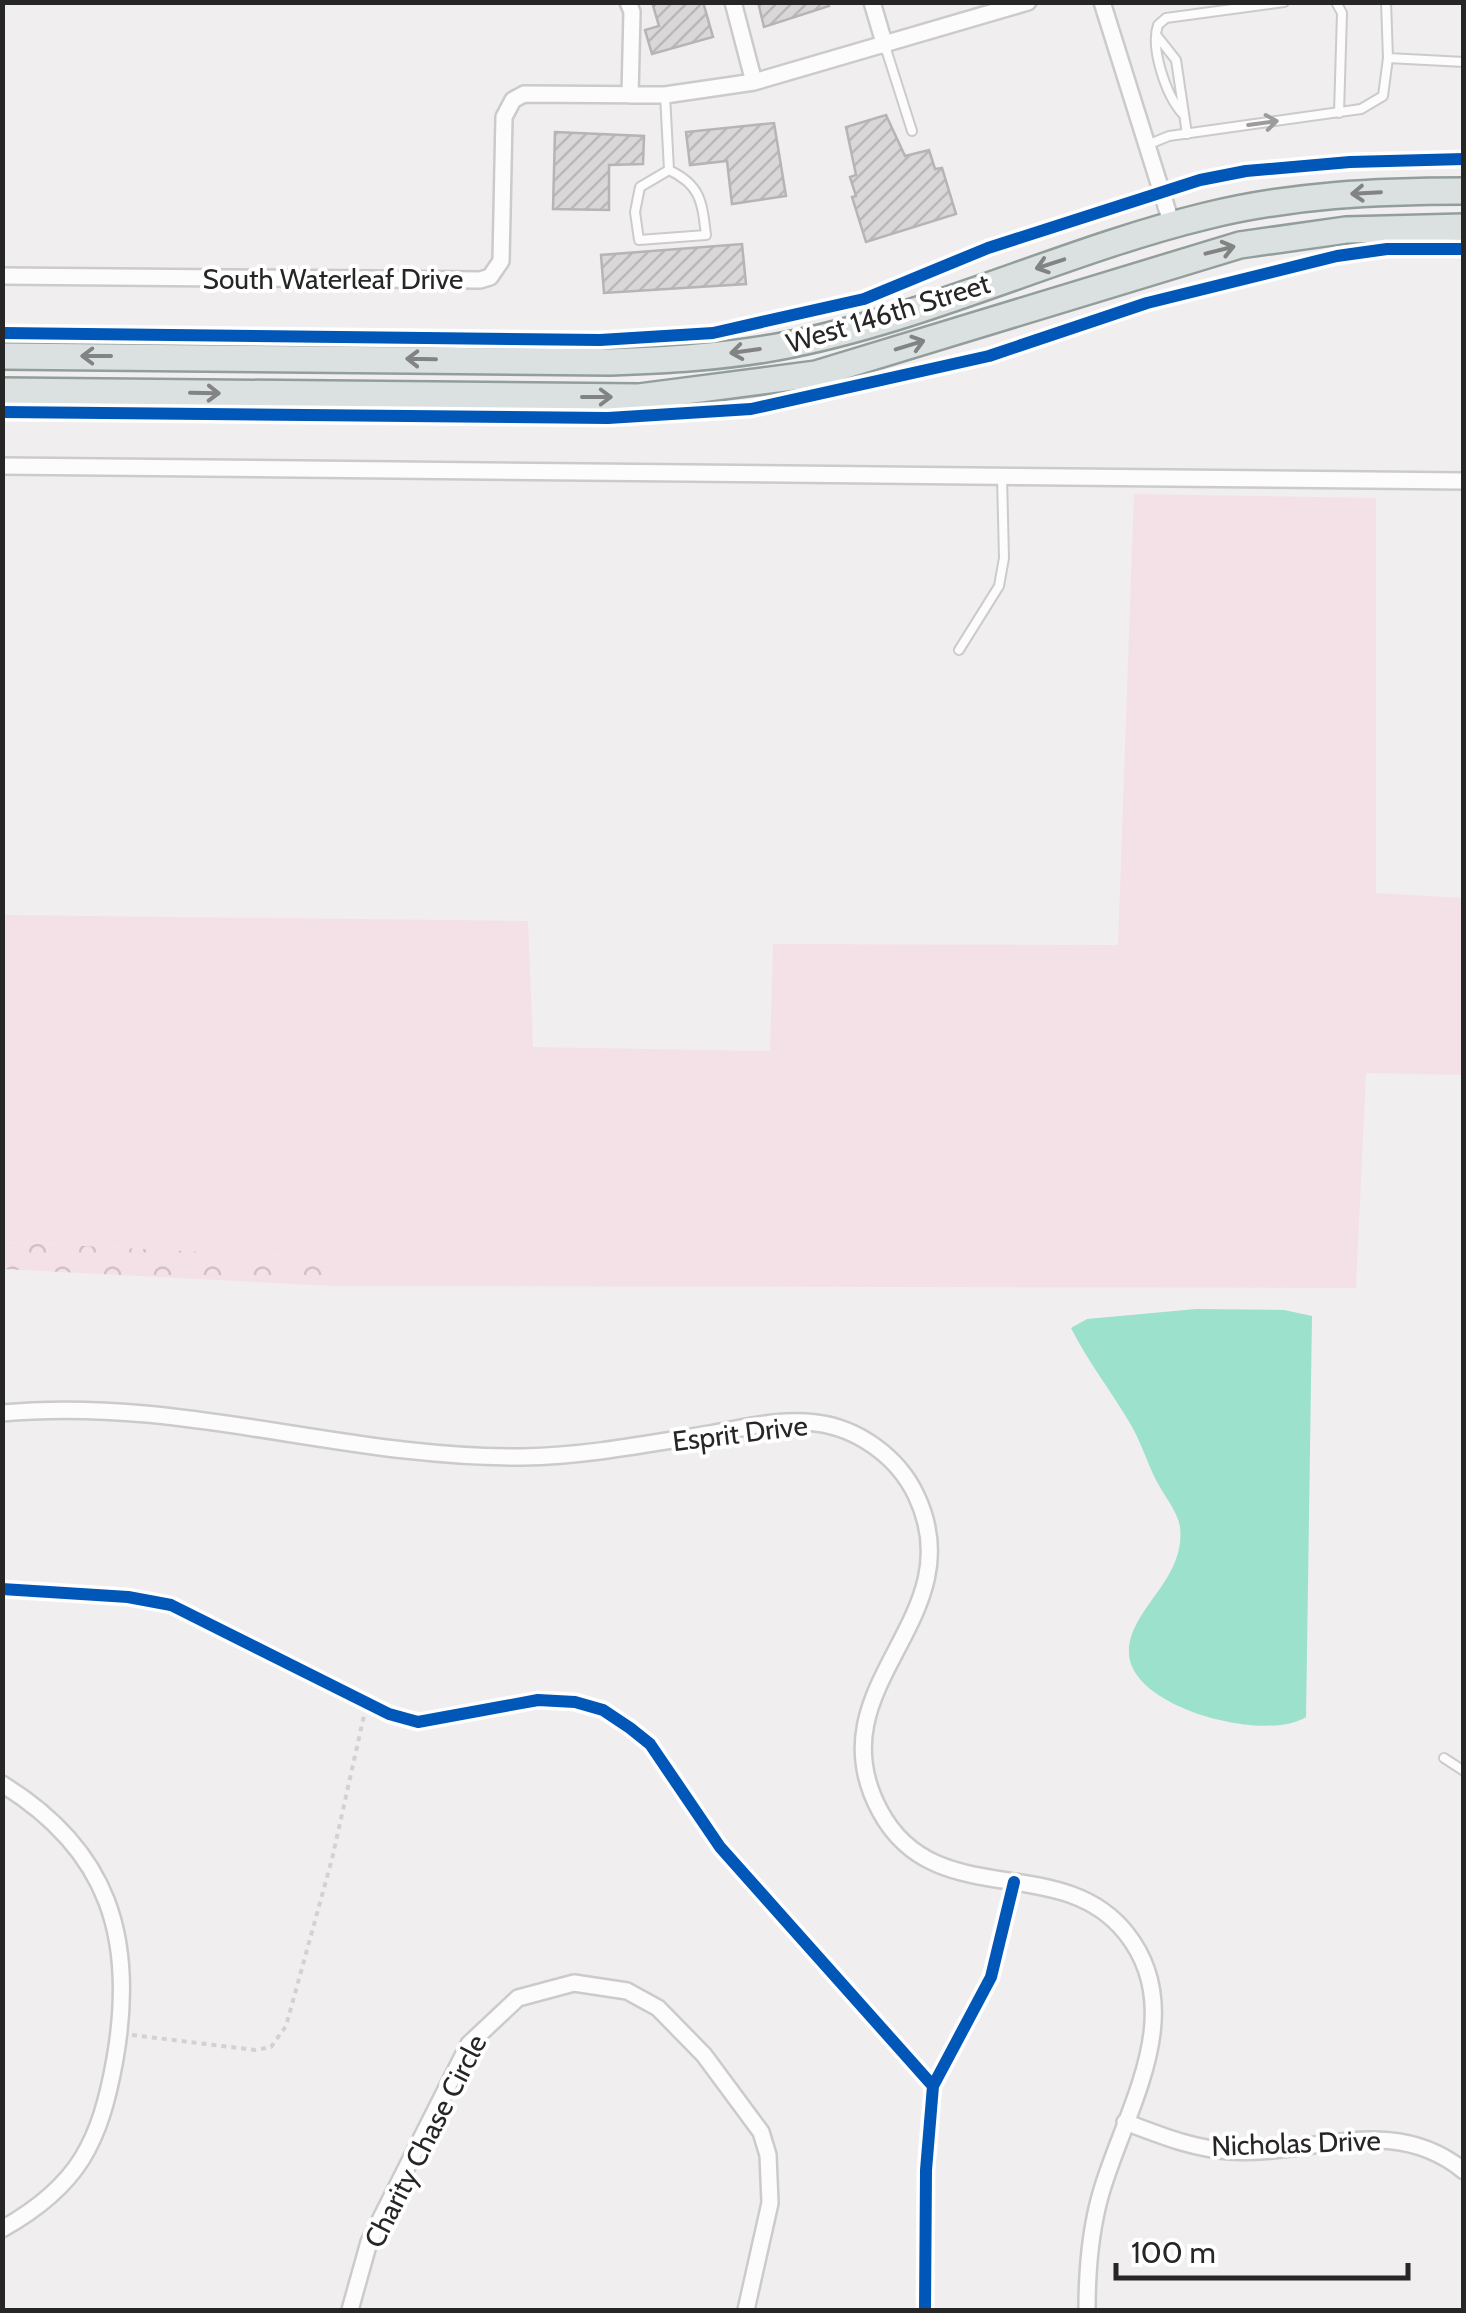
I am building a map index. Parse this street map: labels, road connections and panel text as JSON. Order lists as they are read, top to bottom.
{
  "streets": {
    "main road": ["West 146th Street"],
    "street": [
      "South Waterleaf Drive",
      "Esprit Drive",
      "Charity Chase Circle",
      "Nicholas Drive"
    ]
  },
  "crossings": [
    ["Esprit Drive", "Nicholas Drive"]
  ],
  "scale_bar": "100 m"
}
